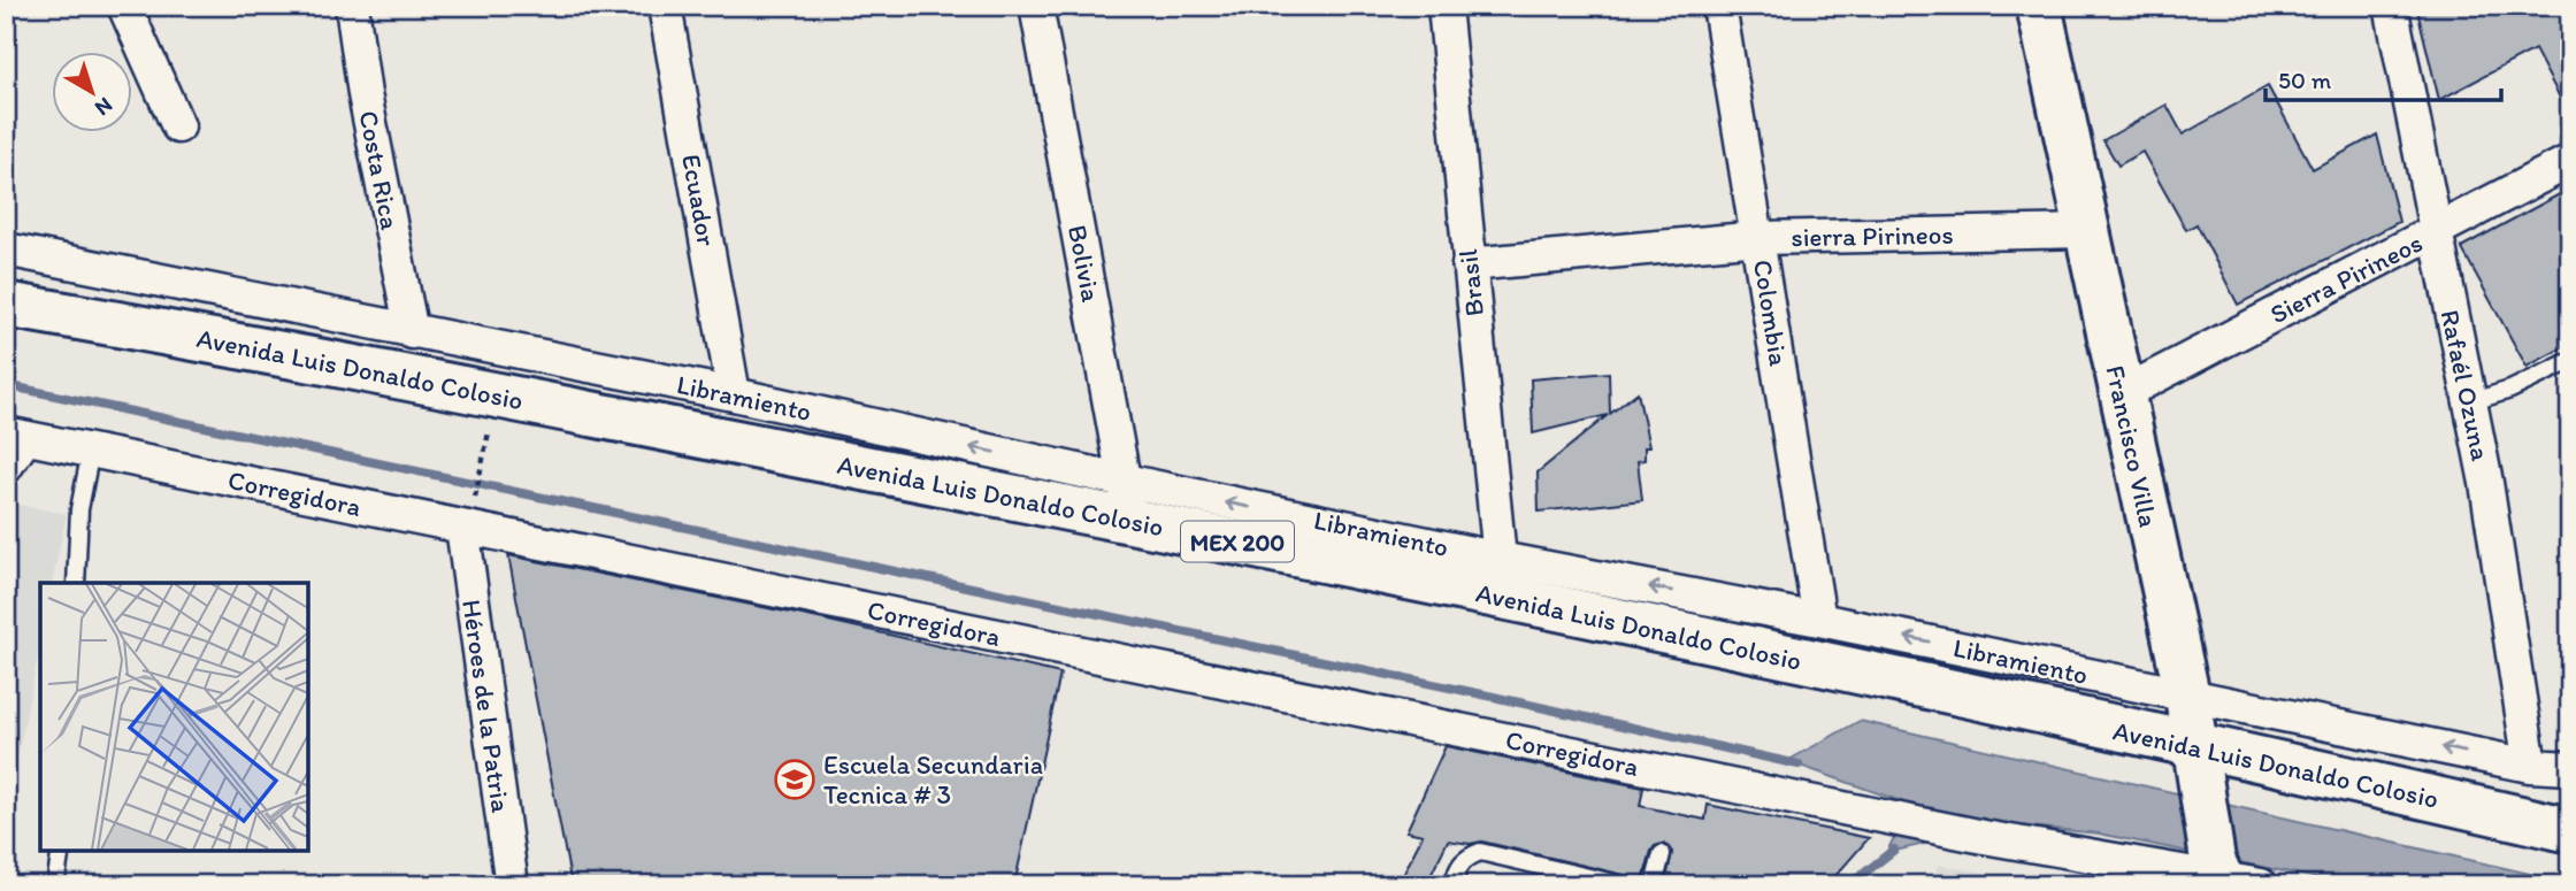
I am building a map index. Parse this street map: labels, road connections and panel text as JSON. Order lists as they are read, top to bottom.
{
  "streets": {
    "main road": ["Avenida Luis Donaldo Colosio", "Francisco Villa", "MEX 200"],
    "street": [
      "Costa Rica",
      "Ecuador",
      "sierra Pirineos",
      "Bolivia",
      "Sierra Pirineos",
      "Brasil",
      "Colombia",
      "Rafaél Ozuna",
      "Libramiento",
      "Corregidora",
      "Héroes de la Patria"
    ]
  },
  "crossings": [
    ["Costa Rica", "Libramiento"],
    ["Ecuador", "Libramiento"],
    ["sierra Pirineos", "Brasil"],
    ["sierra Pirineos", "Colombia"],
    ["sierra Pirineos", "Francisco Villa"],
    ["Bolivia", "Avenida Luis Donaldo Colosio"],
    ["Bolivia", "Libramiento"],
    ["Sierra Pirineos", "Rafaél Ozuna"],
    ["Sierra Pirineos", "Francisco Villa"],
    ["Brasil", "Libramiento"],
    ["Colombia", "Libramiento"],
    ["Avenida Luis Donaldo Colosio", "Libramiento"],
    ["Avenida Luis Donaldo Colosio", "Francisco Villa"],
    ["Rafaél Ozuna", "Libramiento"],
    ["Libramiento", "Francisco Villa"],
    ["Francisco Villa", "Corregidora"],
    ["Corregidora", "Héroes de la Patria"]
  ],
  "one_way": ["Libramiento"],
  "places": {
    "school or university": ["Escuela Secundaria Tecnica # 3"]
  },
  "scale_bar": "50 m",
  "north": "bottom right"
}
